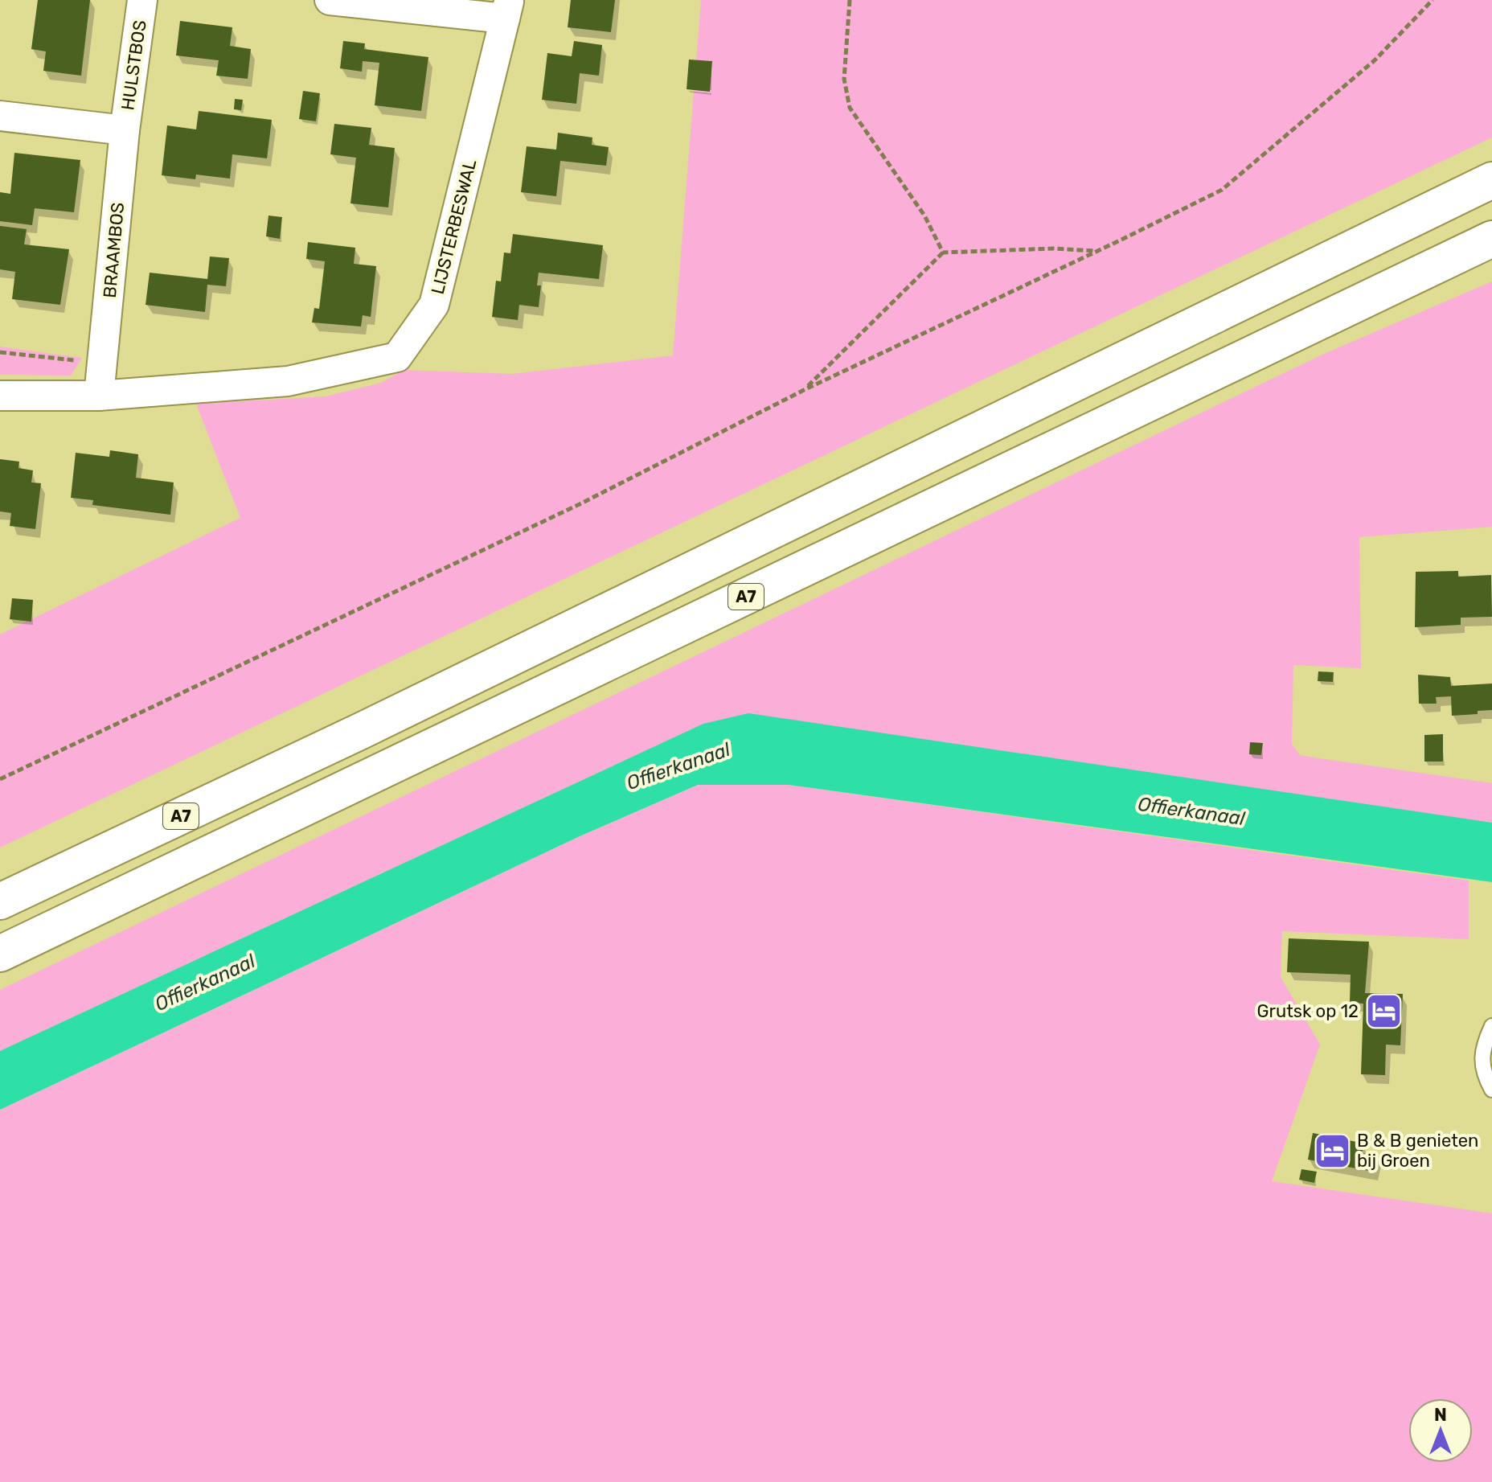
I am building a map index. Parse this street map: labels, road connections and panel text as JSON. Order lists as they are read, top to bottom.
{
  "streets": {
    "highway": ["A7"],
    "street": ["HULSTBOS", "LIJSTERBESWAL", "BRAAMBOS"]
  },
  "crossings": [
    ["HULSTBOS", "BRAAMBOS"],
    ["LIJSTERBESWAL", "BRAAMBOS"]
  ],
  "water": ["Offierkanaal"],
  "places": {
    "hotel": ["Grutsk op 12", "B & B genieten bij Groen"]
  },
  "north": "top"
}
